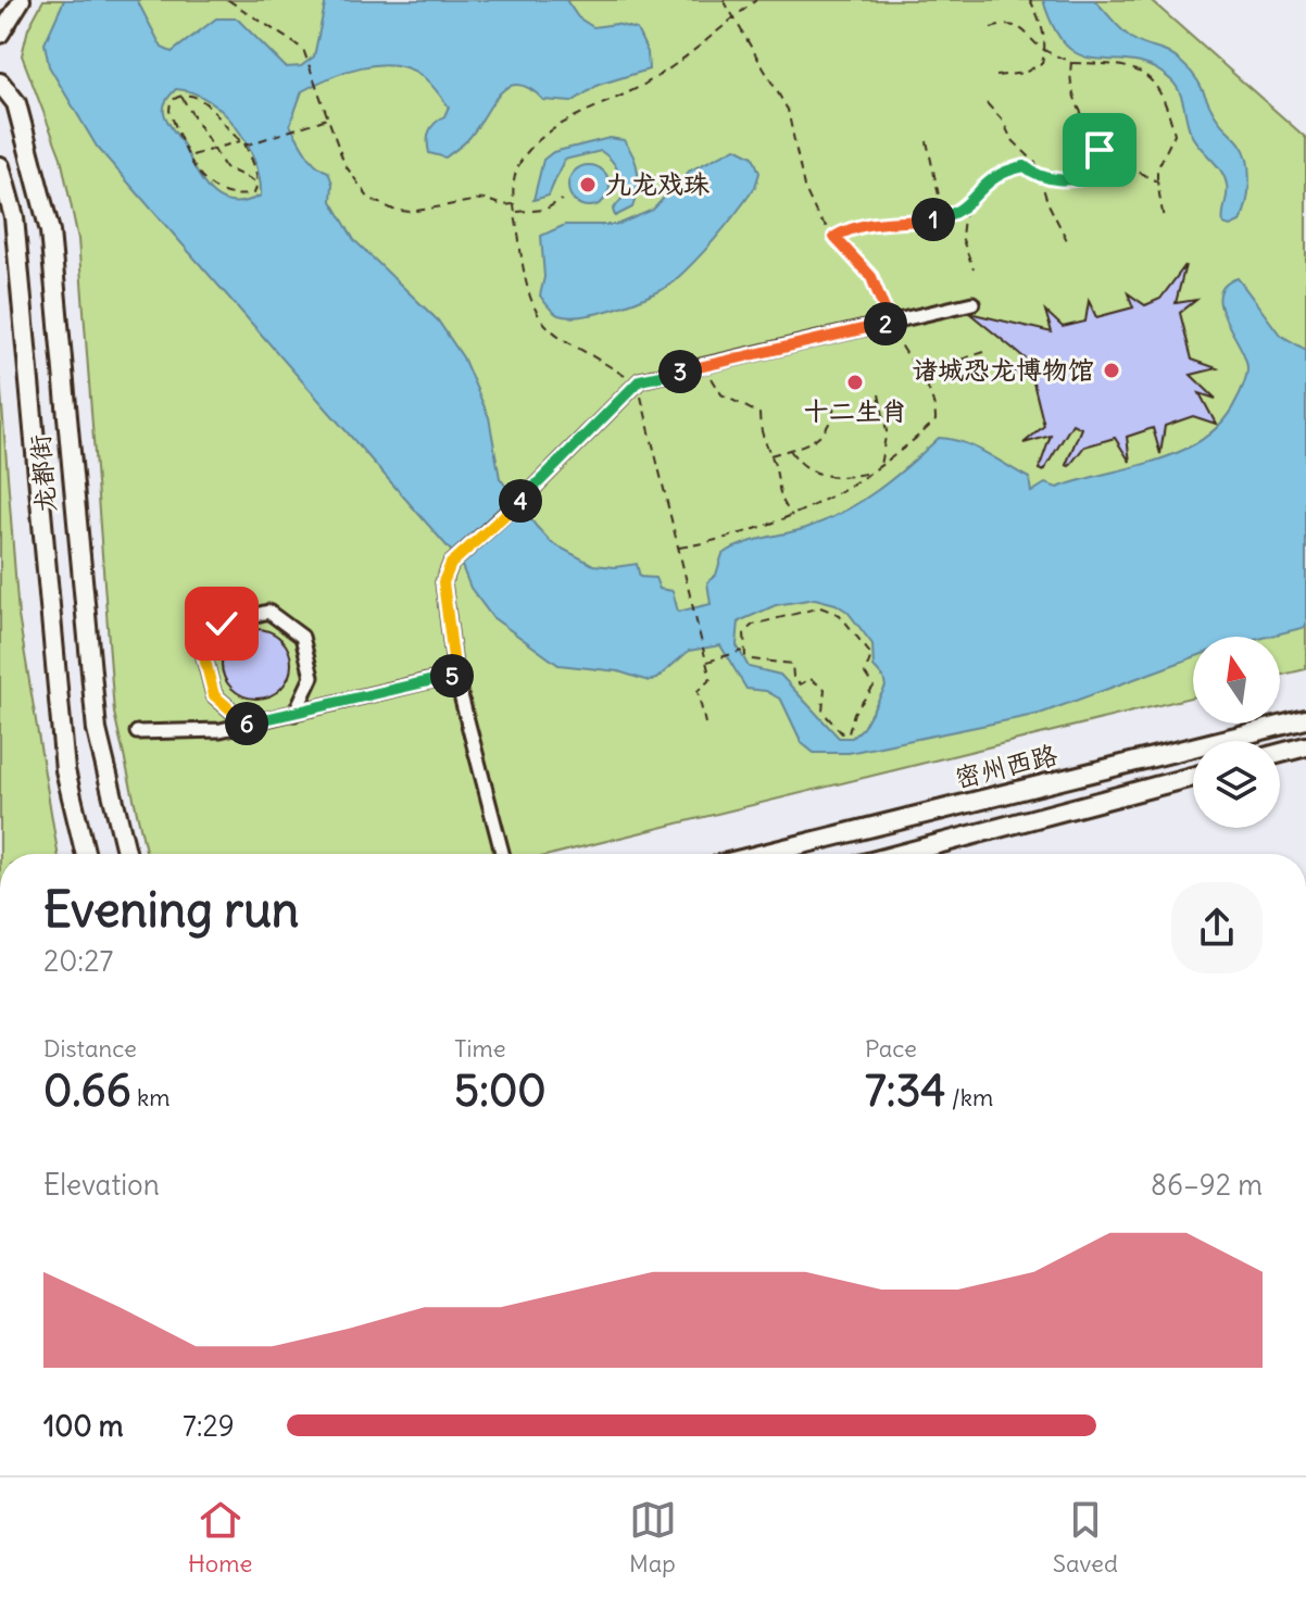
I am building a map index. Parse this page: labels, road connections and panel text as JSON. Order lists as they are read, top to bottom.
{
  "streets": {
    "main road": ["龙都街", "密州西路"]
  },
  "places": ["九龙戏珠", "诸城恐龙博物馆", "十二生肖"],
  "north": "top",
  "page": {
    "pins": [
      "1",
      "2",
      "3",
      "4",
      "5",
      "6"
    ],
    "heading": ["Evening run", "20:27"],
    "stats": [
      ["Distance", "0.66 km"],
      ["Time", "5:00"],
      ["Pace", "7:34 /km"]
    ],
    "chart": ["Elevation", "86–92 m"],
    "list": [
      {
        "name": "100 m",
        "note": "7:29"
      }
    ],
    "tabs": ["Home", "Map", "Saved"]
  }
}
